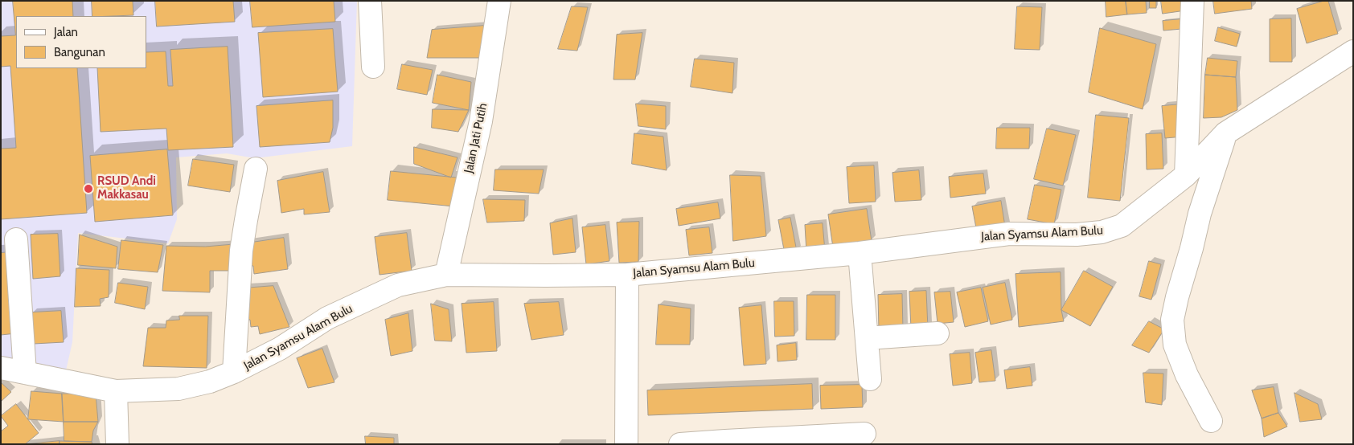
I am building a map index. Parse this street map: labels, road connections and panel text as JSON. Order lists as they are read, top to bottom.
{
  "streets": {
    "street": ["Jalan Jati Putih", "Jalan Syamsu Alam Bulu"]
  },
  "crossings": [
    ["Jalan Jati Putih", "Jalan Syamsu Alam Bulu"]
  ],
  "places": ["RSUD Andi Makkasau"],
  "legend": ["Jalan", "Bangunan"]
}
